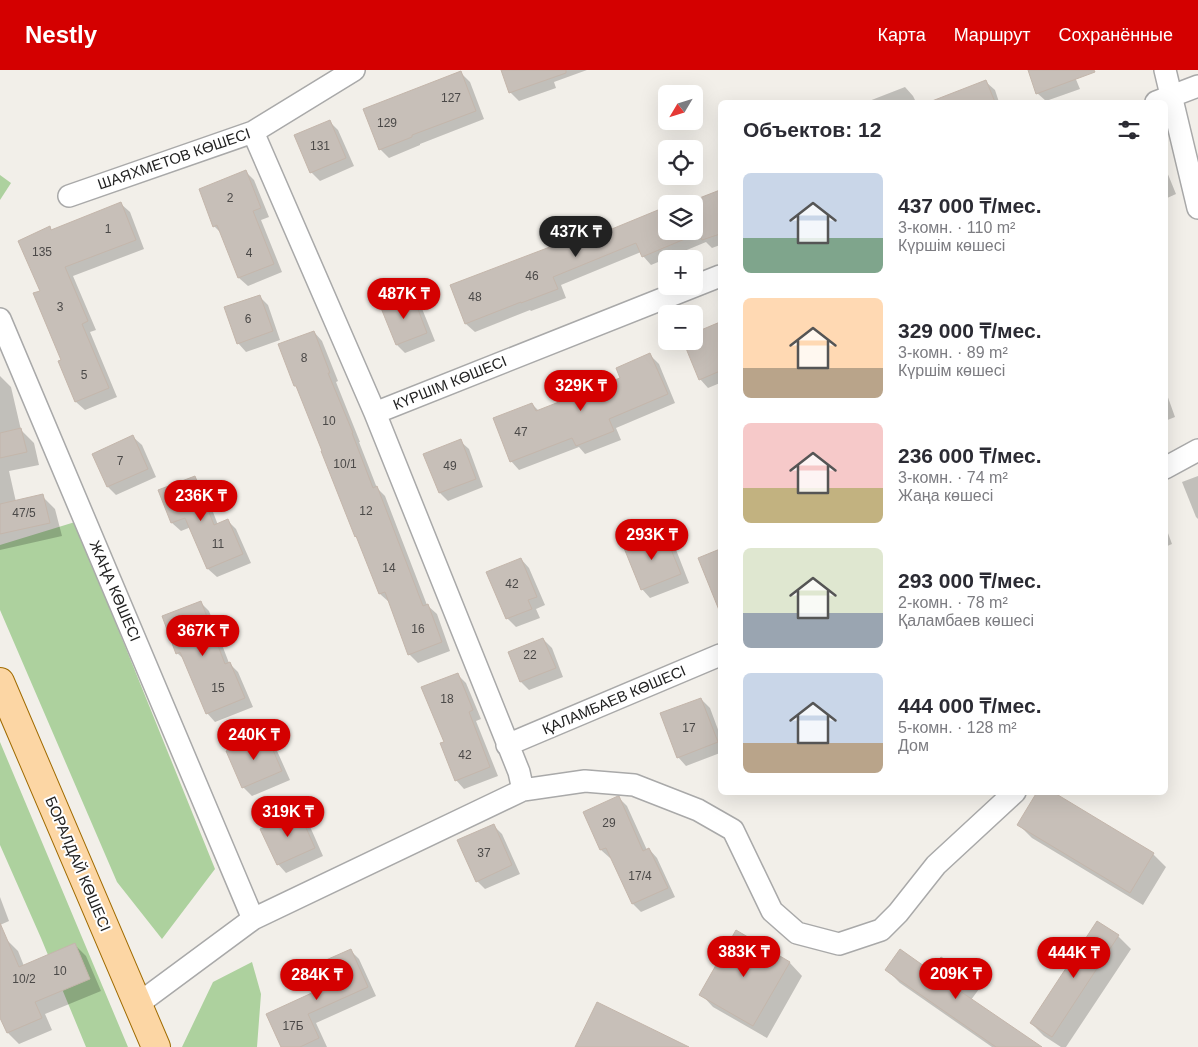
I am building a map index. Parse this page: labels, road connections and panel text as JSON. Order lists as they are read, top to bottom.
{
  "streets": {
    "main road": ["БОРАЛДАЙ КӨШЕСІ"],
    "street": [
      "ШАЯХМЕТОВ КӨШЕСІ",
      "КҮРШІМ КӨШЕСІ",
      "ЖАҢА КӨШЕСІ",
      "ҚАЛАМБАЕВ КӨШЕСІ"
    ]
  },
  "house_numbers": [
    "127",
    "129",
    "131",
    "2",
    "1",
    "135",
    "4",
    "46",
    "48",
    "3",
    "6",
    "8",
    "5",
    "10",
    "47",
    "7",
    "10/1",
    "49",
    "12",
    "47/5",
    "11",
    "14",
    "42",
    "16",
    "22",
    "15",
    "18",
    "17",
    "42",
    "29",
    "37",
    "17/4",
    "10",
    "10/2",
    "17Б"
  ],
  "north": "bottom left",
  "page": {
    "header": "Nestly",
    "nav": ["Карта", "Маршрут", "Сохранённые"],
    "map_buttons": ["+", "−"],
    "heading": "Объектов: 12",
    "list": [
      {
        "name": "437 000 ₸/мес.",
        "note": "3-комн. · 110 m² · Күршім көшесі"
      },
      {
        "name": "329 000 ₸/мес.",
        "note": "3-комн. · 89 m² · Күршім көшесі"
      },
      {
        "name": "236 000 ₸/мес.",
        "note": "3-комн. · 74 m² · Жаңа көшесі"
      },
      {
        "name": "293 000 ₸/мес.",
        "note": "2-комн. · 78 m² · Қаламбаев көшесі"
      },
      {
        "name": "444 000 ₸/мес.",
        "note": "5-комн. · 128 m² · Дом"
      }
    ],
    "price": [
      "437K ₸",
      "487K ₸",
      "329K ₸",
      "236K ₸",
      "293K ₸",
      "367K ₸",
      "240K ₸",
      "319K ₸",
      "383K ₸",
      "444K ₸",
      "209K ₸",
      "284K ₸"
    ]
  }
}
